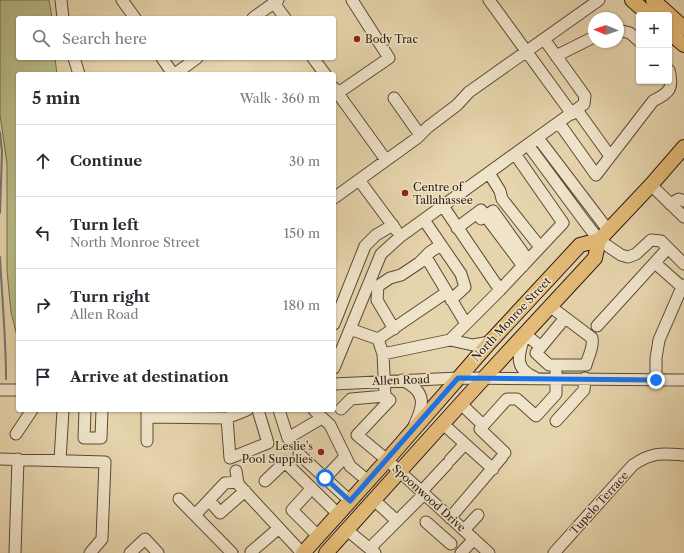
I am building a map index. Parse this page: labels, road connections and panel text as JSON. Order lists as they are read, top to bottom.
{
  "streets": {
    "main road": ["North Monroe Street"],
    "street": ["Allen Road", "Spoonwood Drive", "Tupelo Terrace"]
  },
  "crossings": [
    ["North Monroe Street", "Allen Road"],
    ["North Monroe Street", "Spoonwood Drive"]
  ],
  "places": ["Body Trac", "Centre of Tallahassee", "Leslie's Pool Supplies"],
  "north": "left",
  "page": {
    "map_buttons": ["+", "−"],
    "search": "Search here",
    "heading": ["5 min", "Walk · 360 m"],
    "list": [
      ["Continue", "30 m"],
      ["Turn left", "North Monroe Street", "150 m"],
      ["Turn right", "Allen Road", "180 m"],
      "Arrive at destination"
    ]
  }
}
